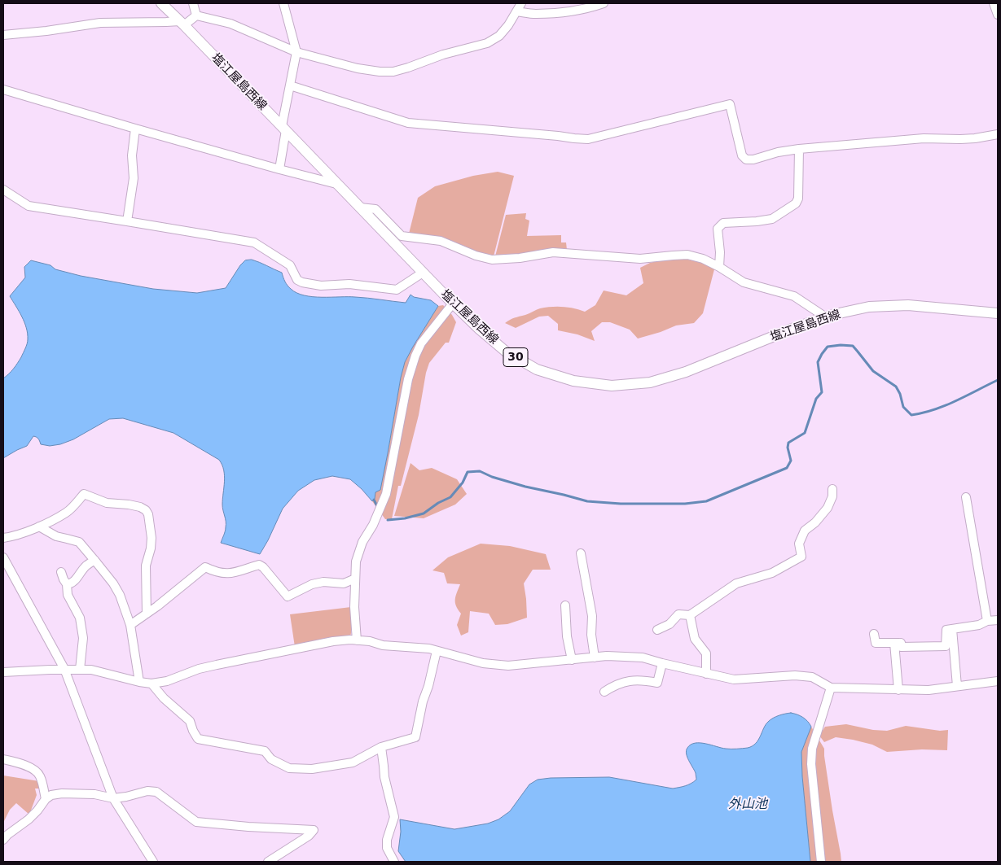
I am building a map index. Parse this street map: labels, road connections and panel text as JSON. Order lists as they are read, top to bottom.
{
  "streets": {
    "main road": ["塩江屋島西線", "30"]
  },
  "water": ["外山池"]
}
